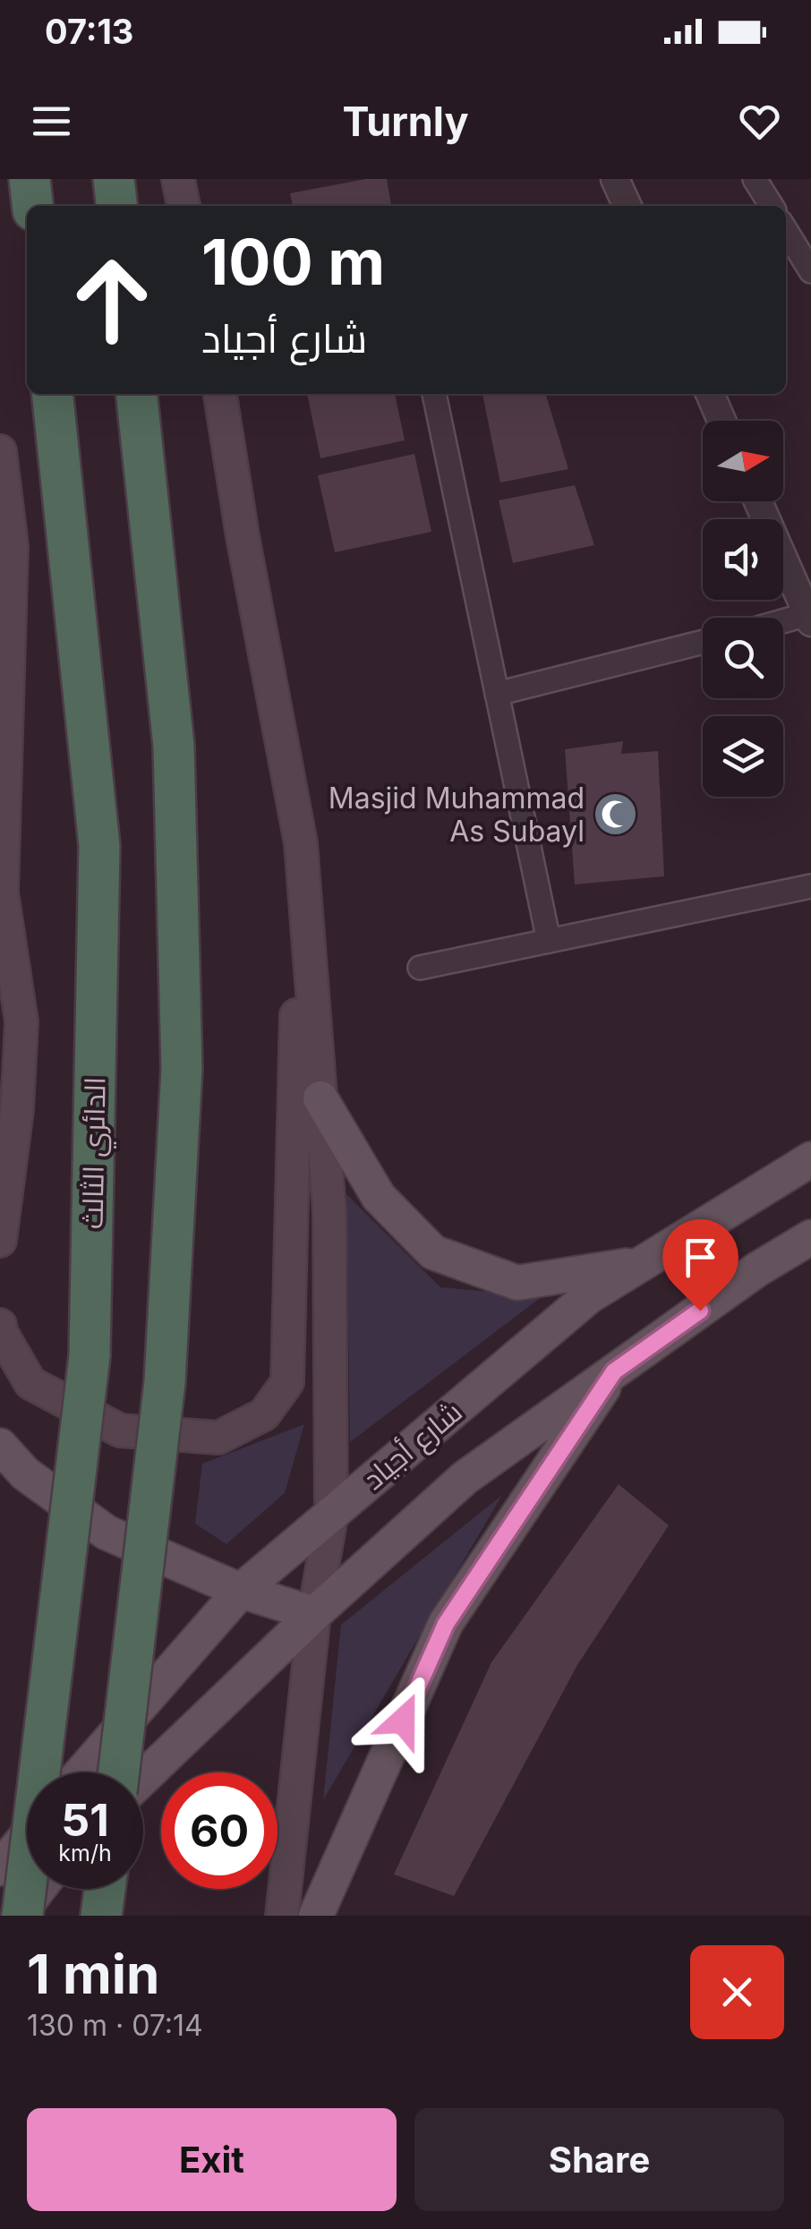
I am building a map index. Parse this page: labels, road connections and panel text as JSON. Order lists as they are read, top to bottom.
{
  "streets": {
    "highway": ["الدائري الثالث"],
    "main road": ["شارع أجياد"]
  },
  "places": {
    "mosque": ["Masjid Muhammad As Subayl"]
  },
  "north": "right",
  "page": {
    "status": "07:13",
    "header": "Turnly",
    "turn": ["100 m", "شارع أجياد"],
    "speed": "51 km/h",
    "limit": "60",
    "heading": ["1 min", "130 m · 07:14"],
    "buttons": ["Exit", "Share"]
  }
}
